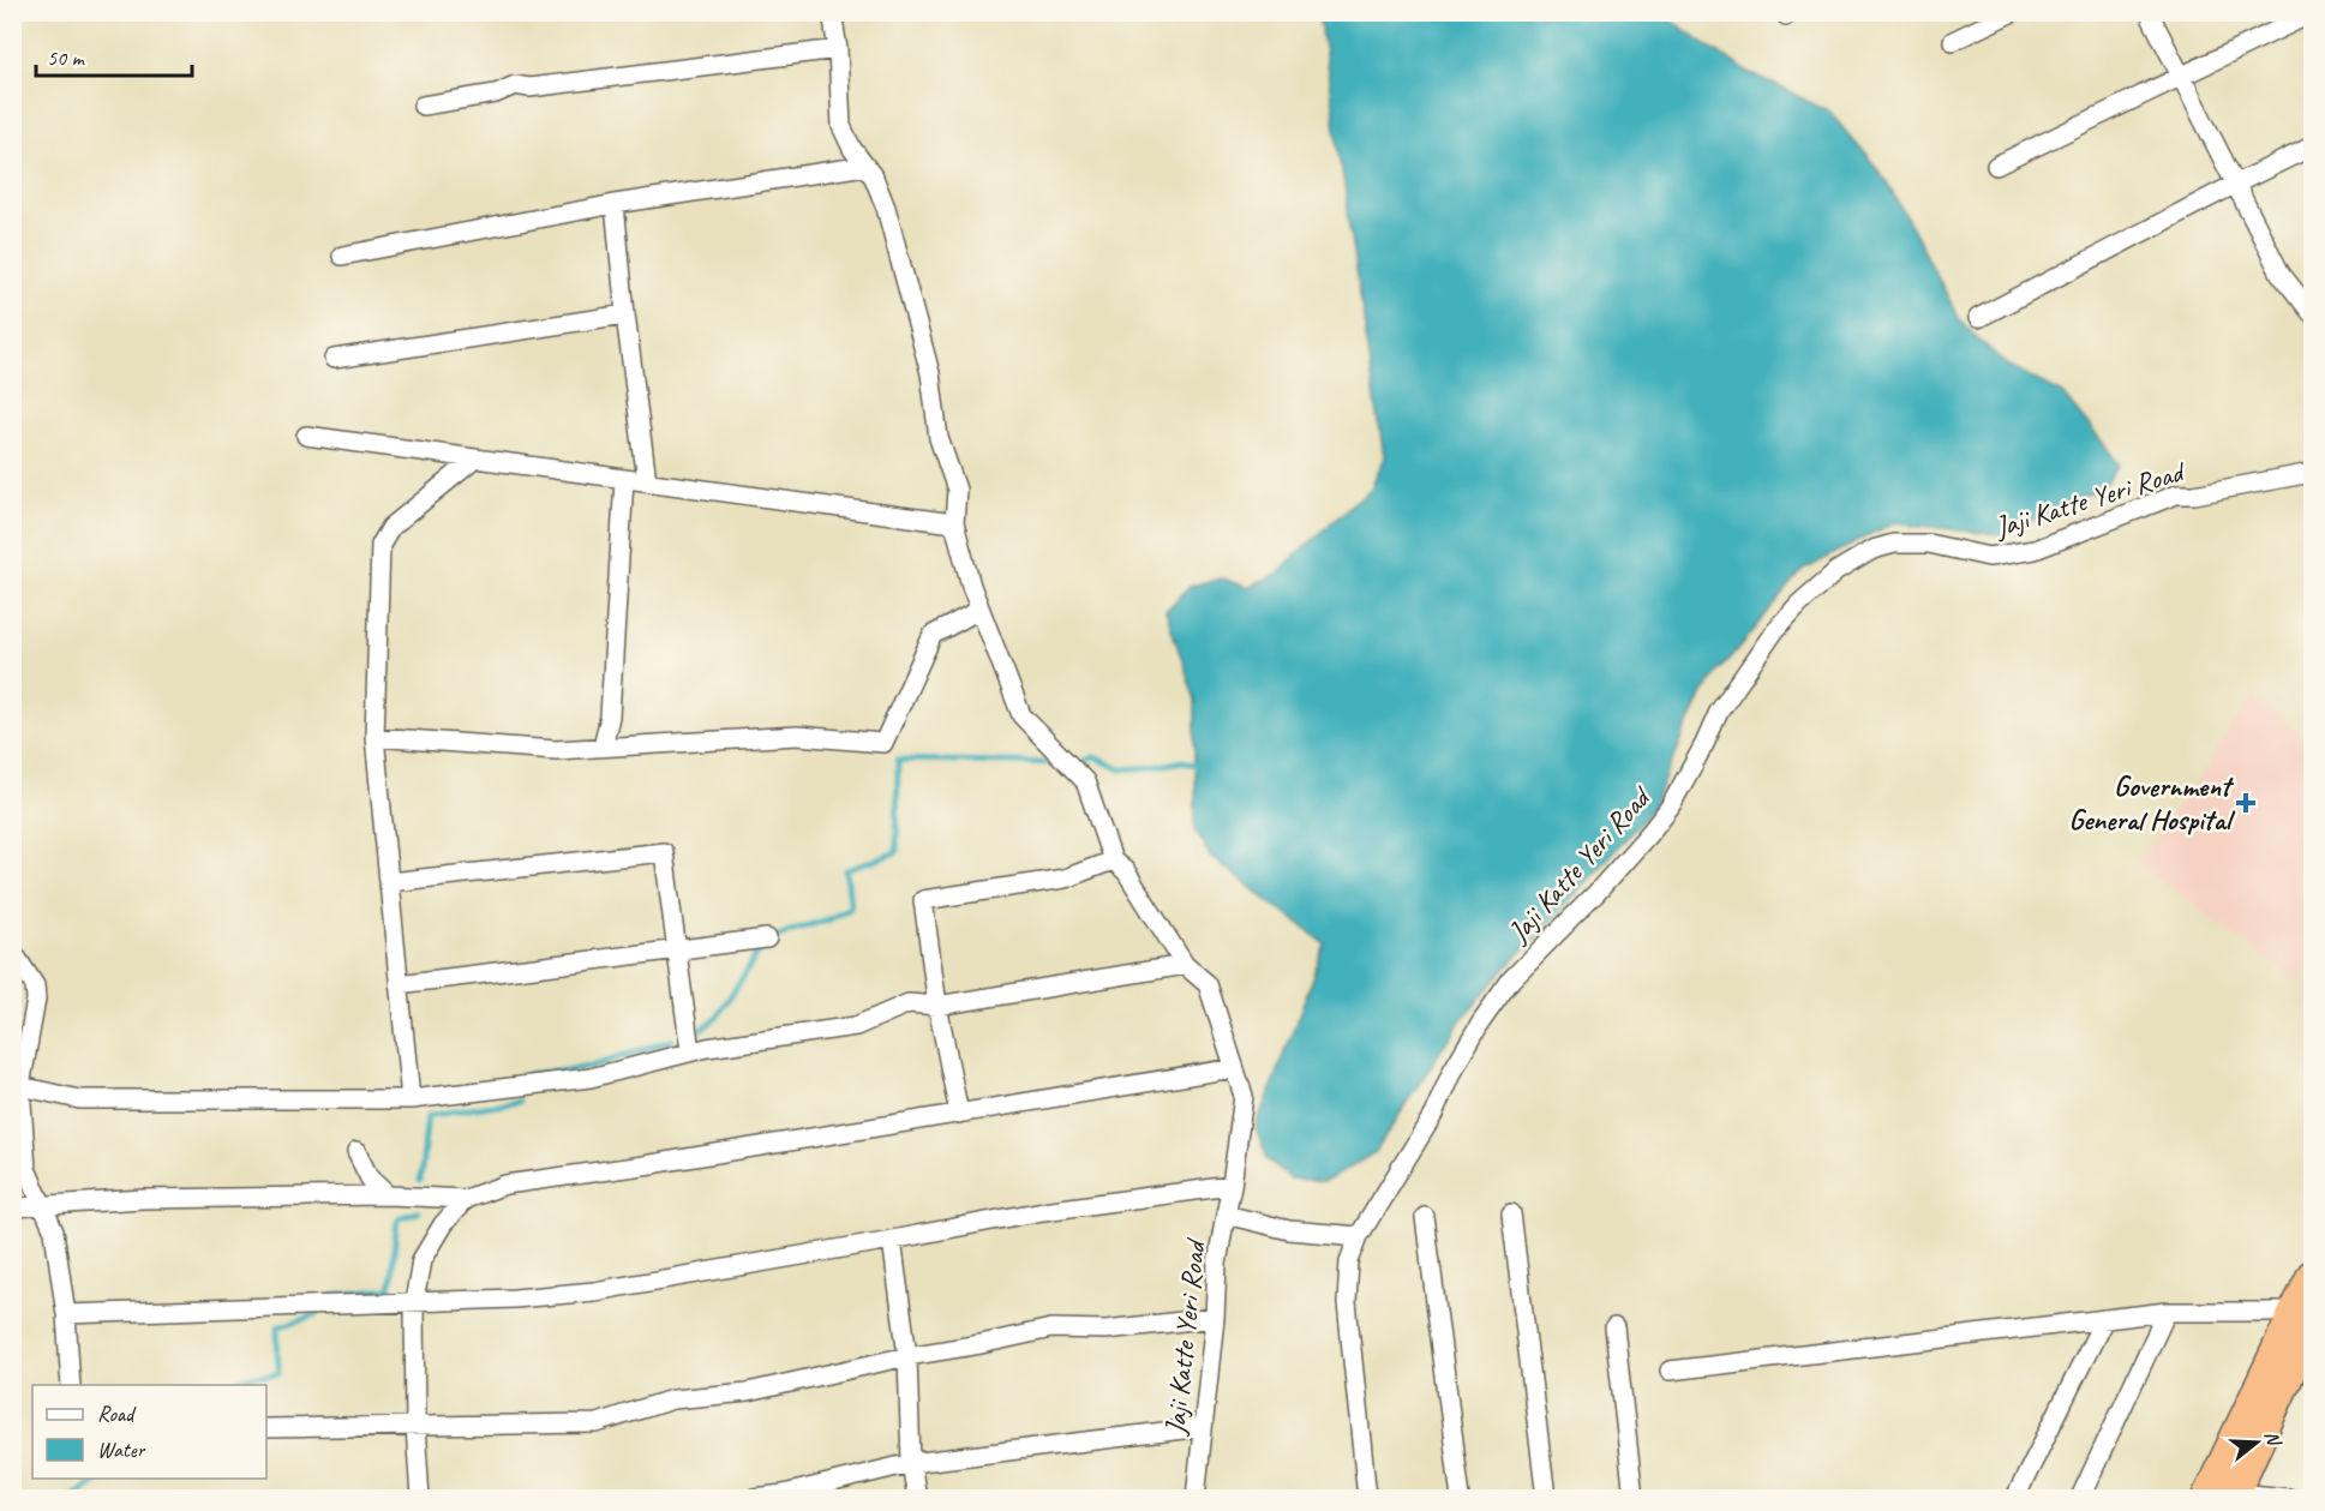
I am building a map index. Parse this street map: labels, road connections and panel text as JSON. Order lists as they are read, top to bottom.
{
  "streets": {
    "street": ["Jaji Katte Yeri Road"]
  },
  "places": {
    "health": ["Government General Hospital"]
  },
  "legend": ["Road", "Water"],
  "scale_bar": "50 m",
  "north": "right"
}
